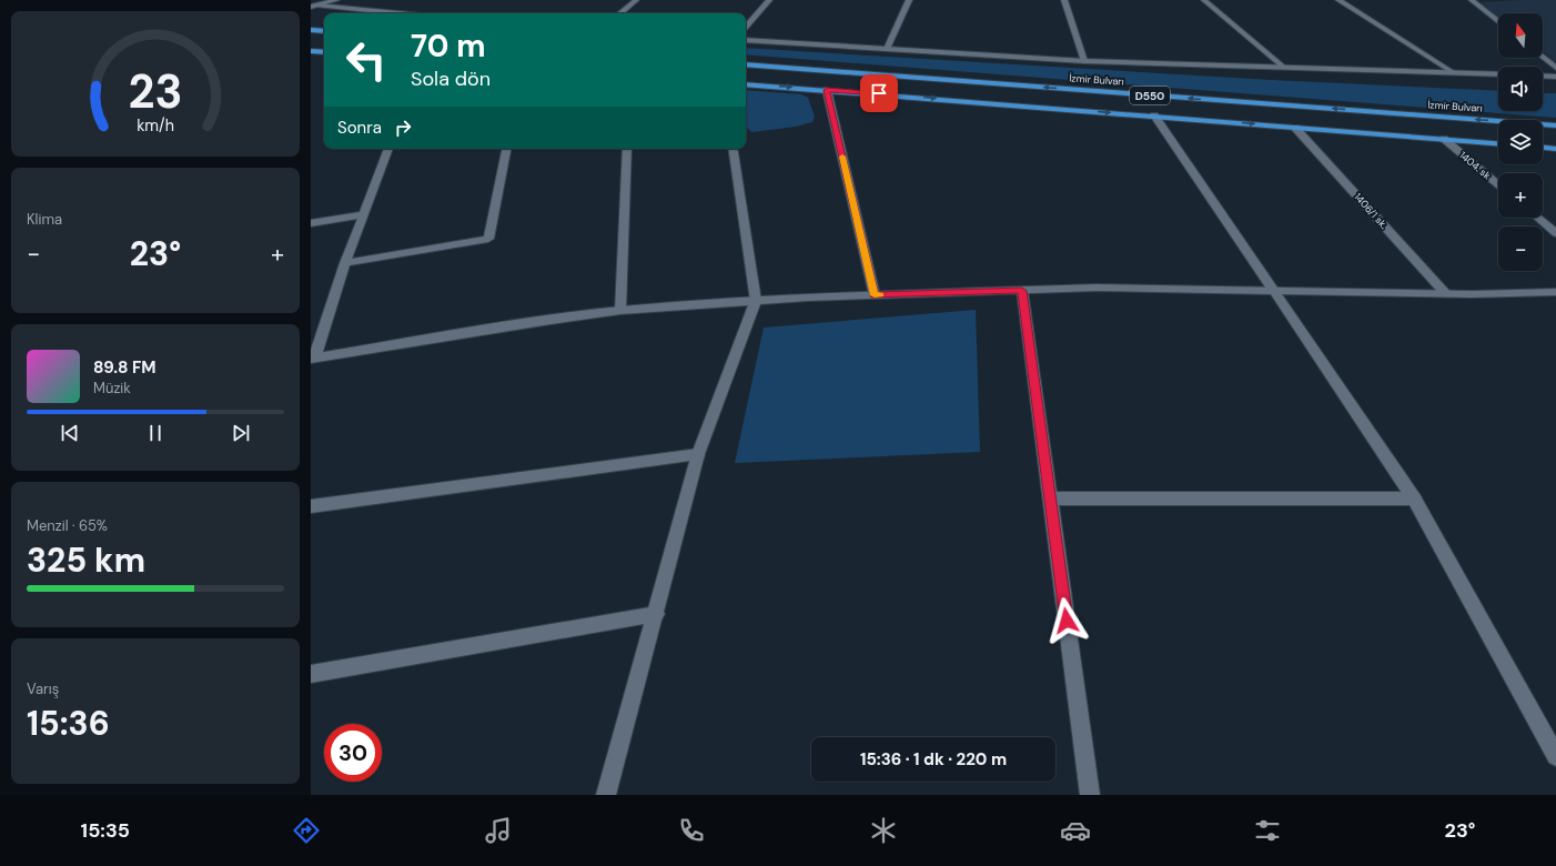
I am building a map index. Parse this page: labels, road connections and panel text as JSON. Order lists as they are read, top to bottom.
{
  "streets": {
    "highway": ["İzmir Bulvarı", "D550"],
    "street": ["1404. sk", "1406/1 sk."]
  },
  "crossings": [
    ["D550", "1404. sk"],
    ["D550", "1406/1 sk."]
  ],
  "north": "top",
  "page": {
    "map_buttons": ["+", "−"],
    "turn": ["70 m", "Sola dön"],
    "then": "Sonra",
    "tile": [
      "Klima",
      ["Menzil · 65%", "325 km"],
      ["Varış", "15:36"]
    ],
    "heat": ["−", "23°", "+"],
    "song": ["89.8 FM", "Müzik"],
    "limit": "30",
    "trip": "15:36 · 1 dk · 220 m",
    "tabs": ["15:35", "23°"],
    "gauge": ["23", "km/h"]
  }
}
